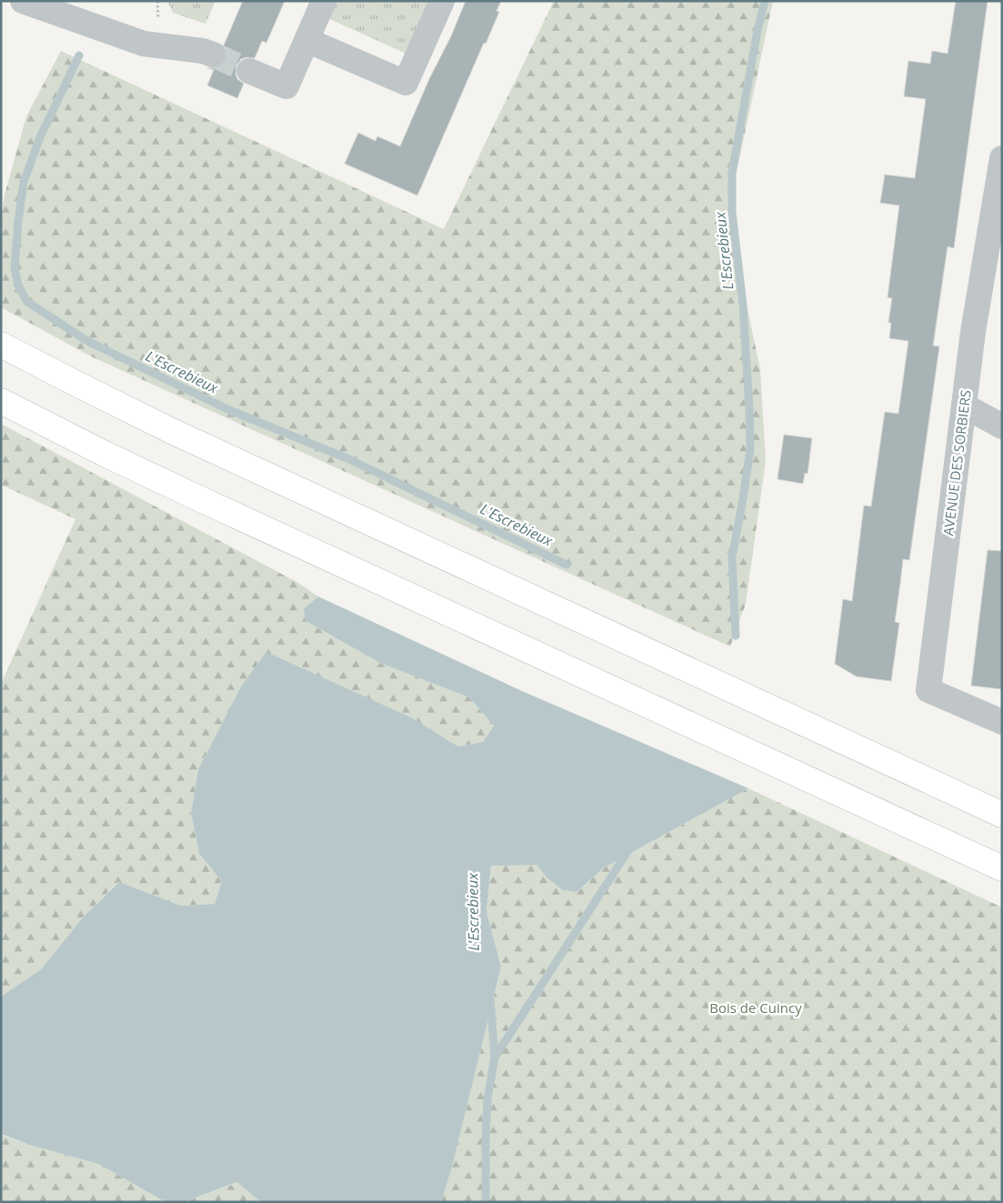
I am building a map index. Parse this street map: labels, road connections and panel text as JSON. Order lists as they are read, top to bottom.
{
  "streets": {
    "street": ["AVENUE DES SORBIERS"]
  },
  "water": ["L'Escrebieux"],
  "parks": ["Bois de Cuincy"]
}
